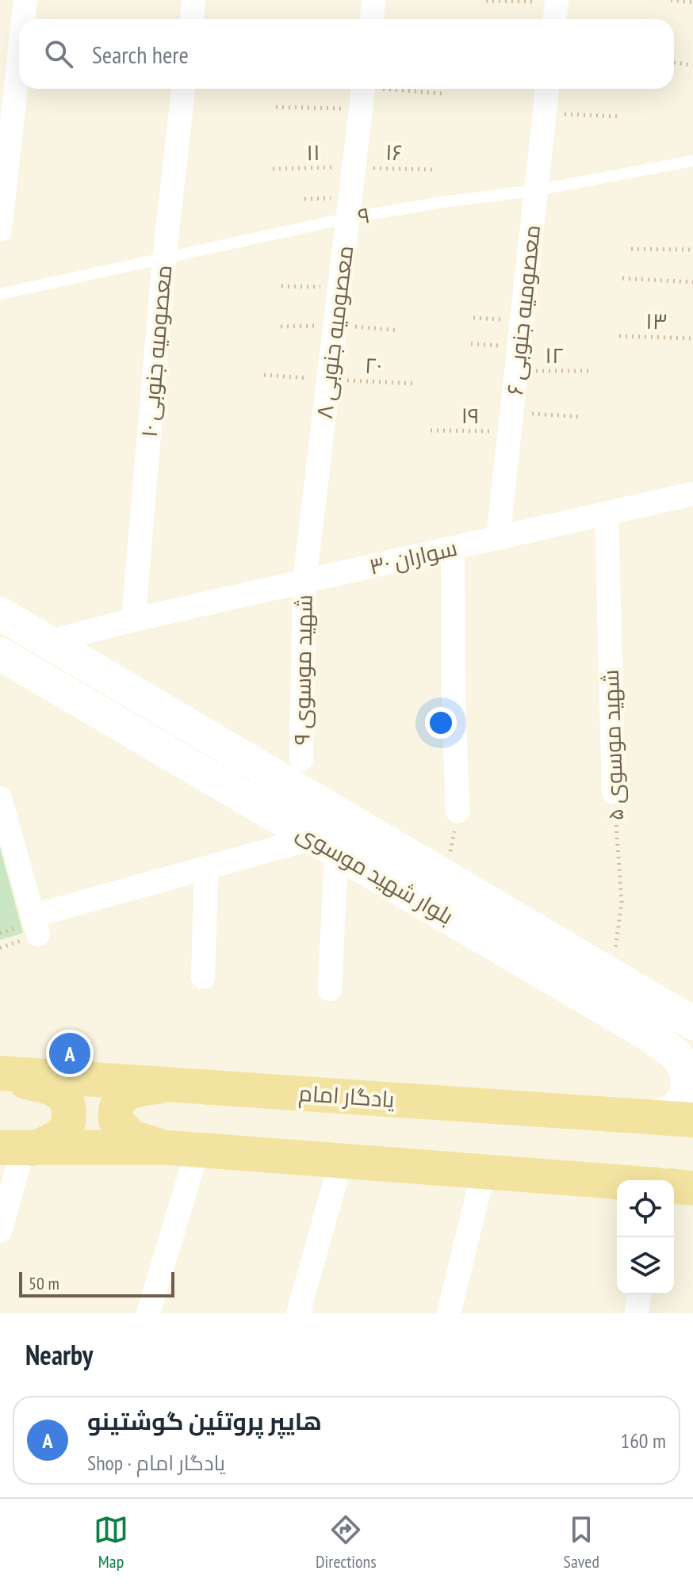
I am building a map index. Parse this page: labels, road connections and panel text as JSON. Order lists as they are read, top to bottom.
{
  "streets": {
    "main road": ["بلوار شهید موسوی", "یادگار امام"],
    "street": [
      "معصومیه جنوبی ۶",
      "معصومیه جنوبی ۸",
      "معصومیه جنوبی ۱۰",
      "سواران ۳۰",
      "شهید موسوی ۹",
      "شهید موسوی ۵"
    ],
    "lane": ["۹"],
    "path": [
      "۱۱",
      "۱۶",
      "۱۳",
      "۱۲",
      "۲۰",
      "۱۹"
    ]
  },
  "crossings": [
    ["۱۱", "۱۶"],
    ["۱۱", "معصومیه جنوبی ۸"],
    ["۱۶", "معصومیه جنوبی ۸"],
    ["۹", "معصومیه جنوبی ۶"],
    ["۹", "معصومیه جنوبی ۸"],
    ["۹", "معصومیه جنوبی ۱۰"],
    ["معصومیه جنوبی ۶", "۱۲"],
    ["معصومیه جنوبی ۶", "۱۹"],
    ["معصومیه جنوبی ۶", "سواران ۳۰"],
    ["معصومیه جنوبی ۸", "۲۰"],
    ["معصومیه جنوبی ۸", "سواران ۳۰"],
    ["معصومیه جنوبی ۸", "شهید موسوی ۹"],
    ["معصومیه جنوبی ۱۰", "سواران ۳۰"],
    ["سواران ۳۰", "شهید موسوی ۹"],
    ["سواران ۳۰", "شهید موسوی ۵"],
    ["سواران ۳۰", "بلوار شهید موسوی"],
    ["شهید موسوی ۵", "بلوار شهید موسوی"],
    ["بلوار شهید موسوی", "یادگار امام"]
  ],
  "scale_bar": "50 m",
  "page": {
    "search": "Search here",
    "pins": "A",
    "scale": "50 m",
    "heading": "Nearby",
    "list": [
      {
        "mark": "A",
        "name": "هایپر پروتئین گوشتینو",
        "note": "Shop · یادگار امام",
        "value": "160 m"
      }
    ],
    "nav": ["Map", "Directions", "Saved"]
  }
}
